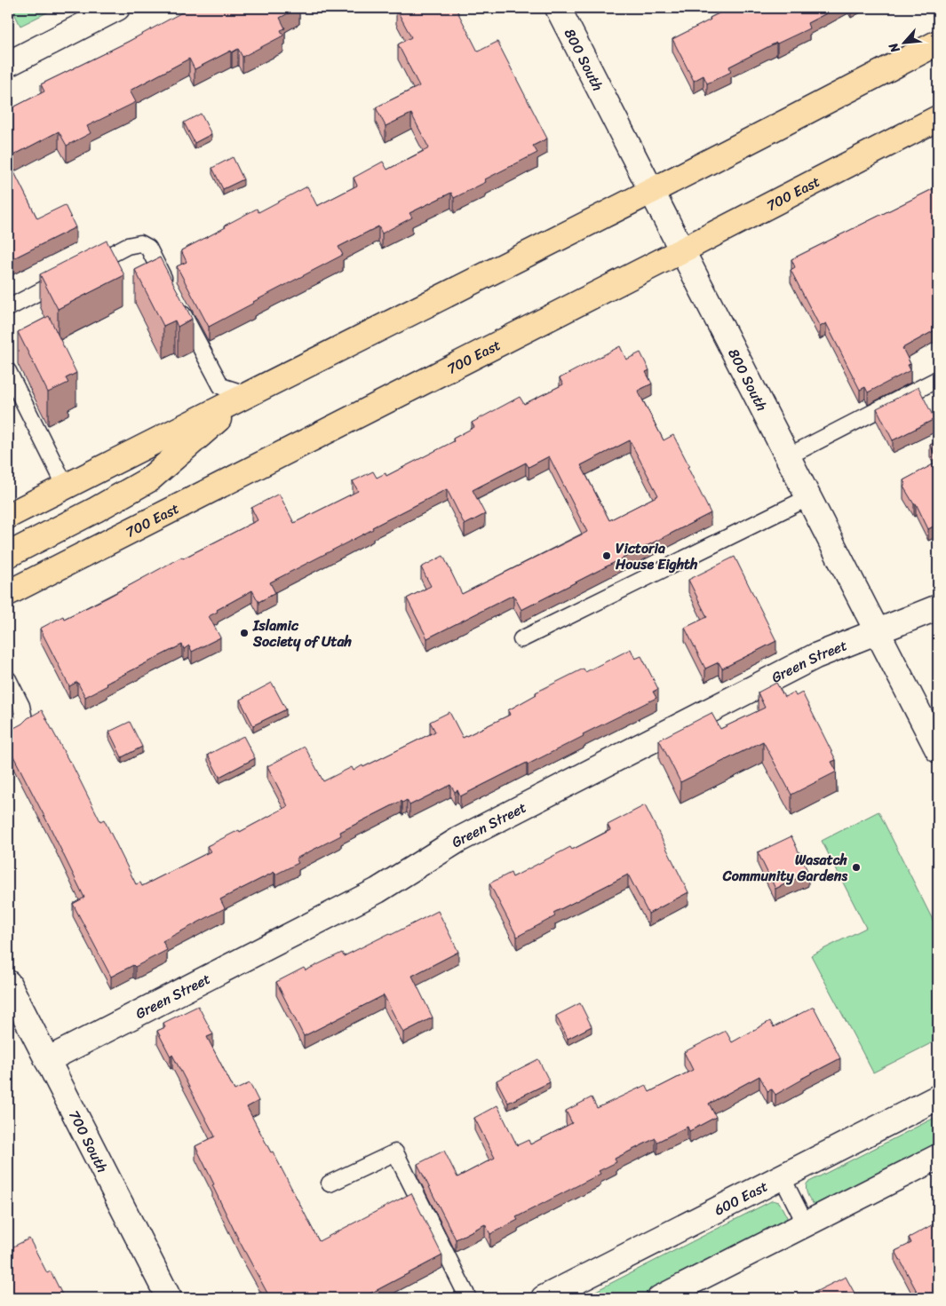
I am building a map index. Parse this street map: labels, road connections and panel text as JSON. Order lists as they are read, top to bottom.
{
  "streets": {
    "main road": ["700 East"],
    "street": [
      "800 South",
      "Green Street",
      "700 South",
      "600 East"
    ]
  },
  "crossings": [
    ["800 South", "700 East"],
    ["800 South", "Green Street"],
    ["Green Street", "700 South"]
  ],
  "places": ["Victoria House Eighth", "Islamic Society of Utah", "Wasatch Community Gardens"],
  "north": "bottom left"
}
